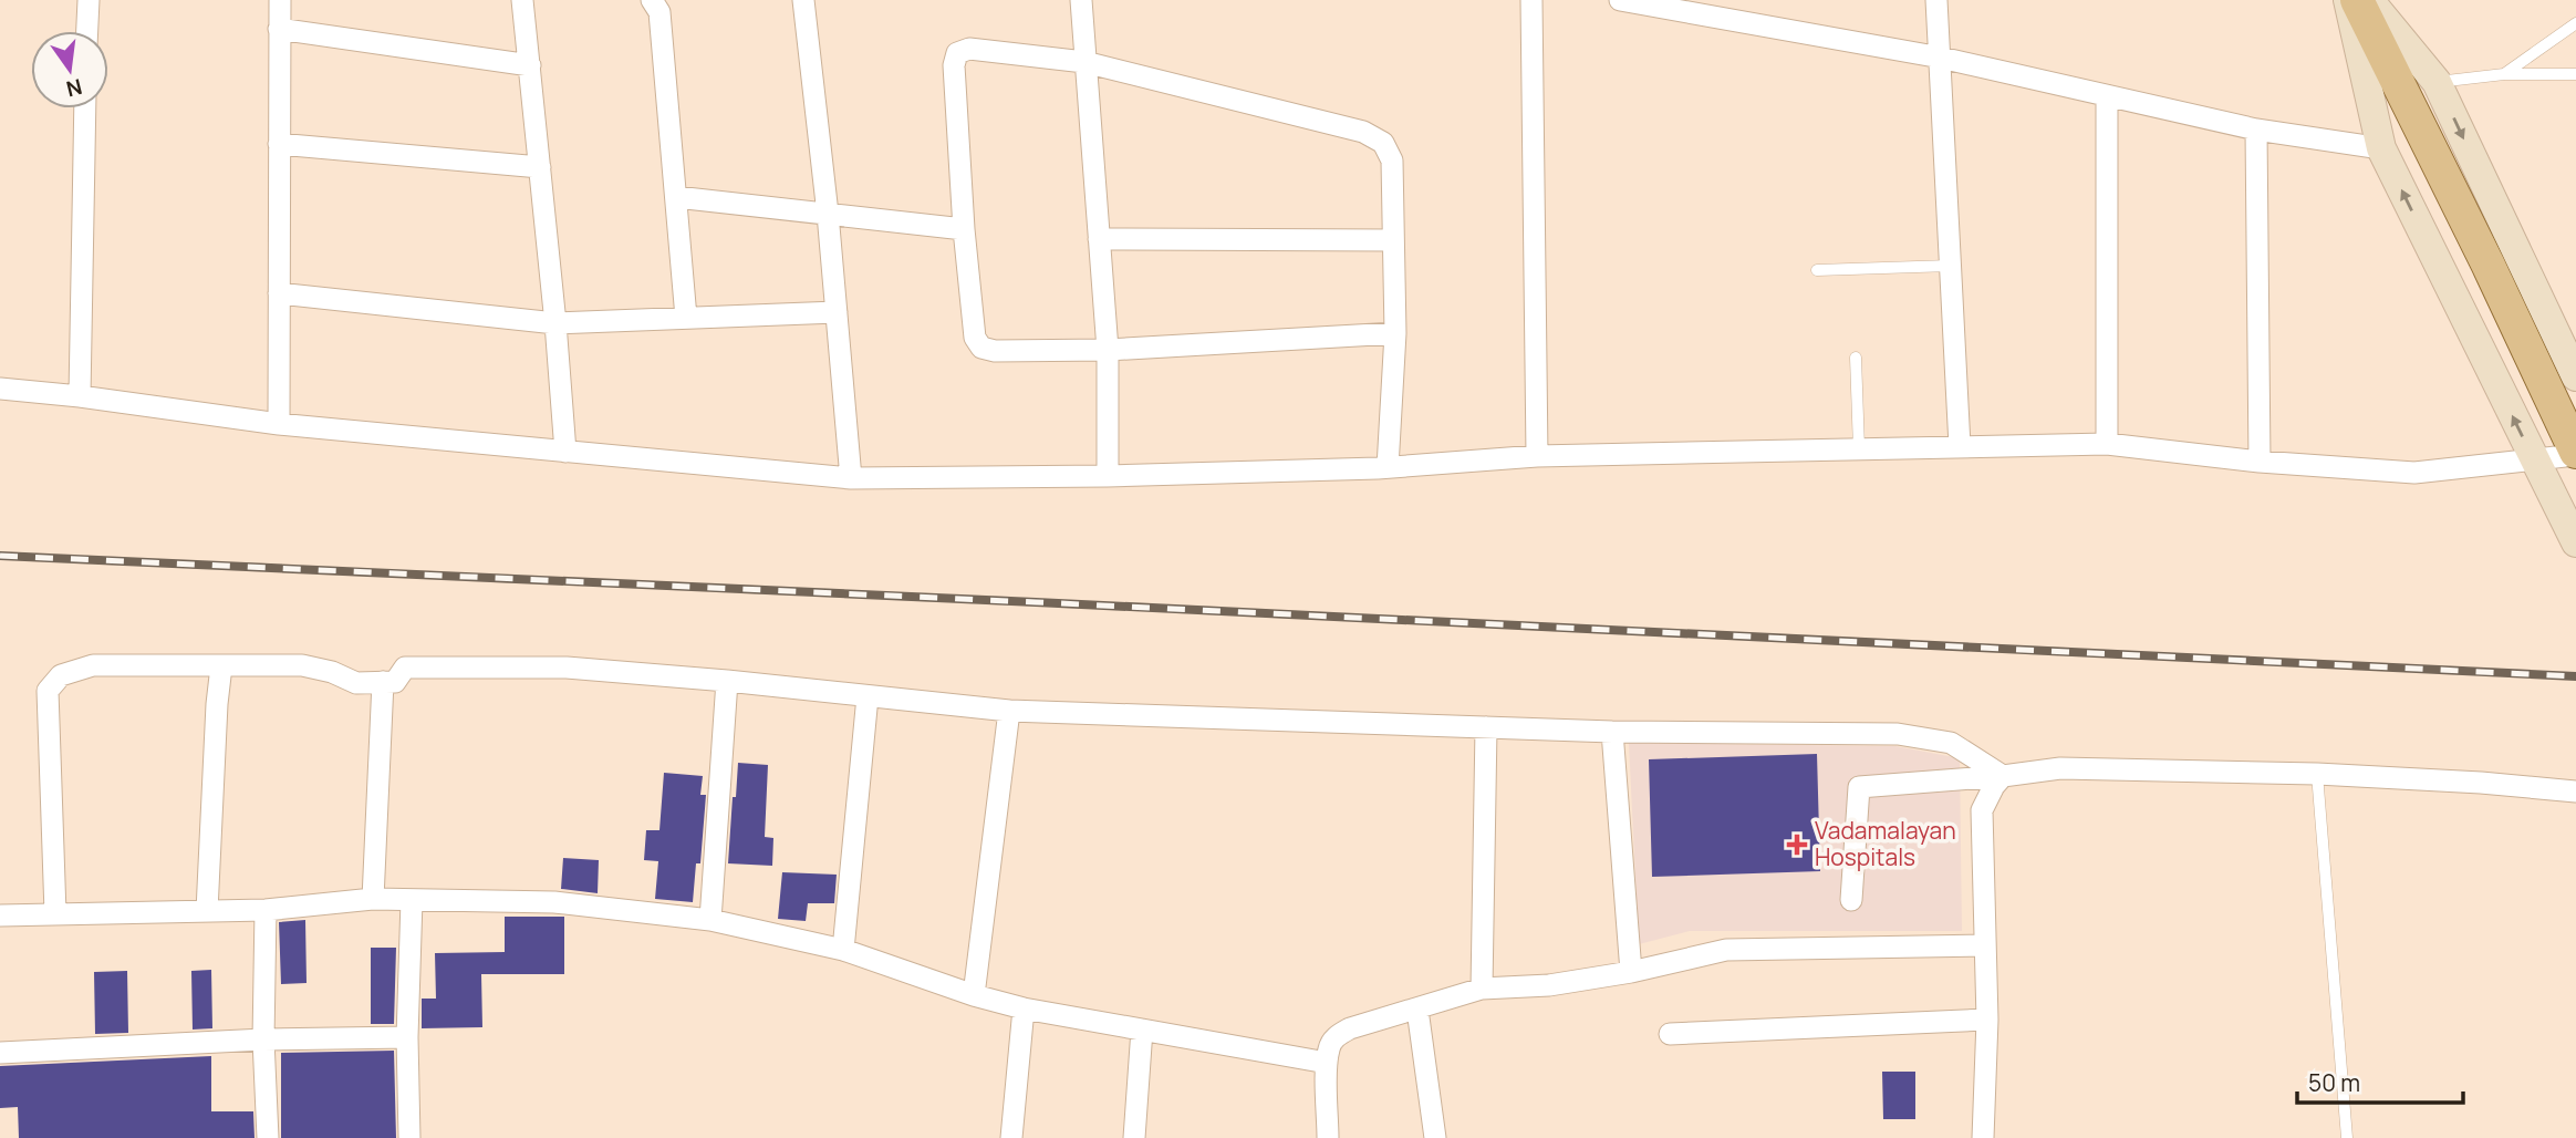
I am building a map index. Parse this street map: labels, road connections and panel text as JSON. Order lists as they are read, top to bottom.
{
  "places": {
    "health": ["Vadamalayan Hospitals"]
  },
  "scale_bar": "50 m",
  "north": "bottom"
}
